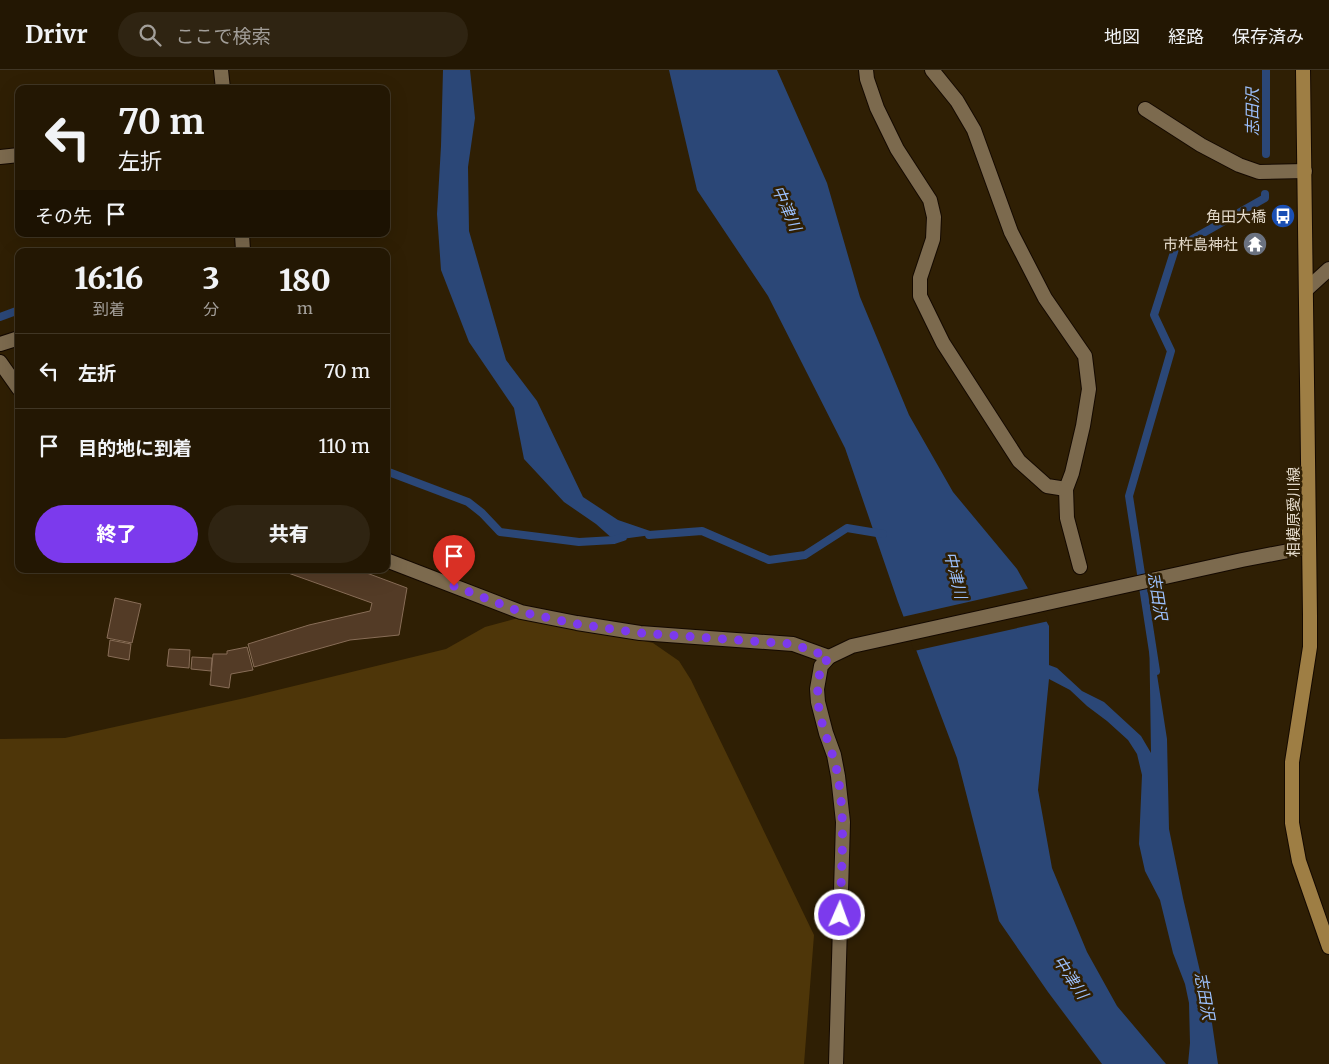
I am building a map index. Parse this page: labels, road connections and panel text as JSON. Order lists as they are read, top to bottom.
{
  "streets": {
    "main road": ["相模原愛川線"]
  },
  "water": ["志田沢", "中津川"],
  "places": {
    "bus stop": ["角田大橋"],
    "temple": ["市杵島神社"]
  },
  "page": {
    "header": "Drivr",
    "search": "ここで検索",
    "nav": ["地図", "経路", "保存済み"],
    "turn": ["70 m", "左折"],
    "then": "その先",
    "eta": [
      "16:16",
      "到着",
      "3",
      "分",
      "180",
      "m"
    ],
    "list": [
      {
        "name": "左折",
        "value": "70 m"
      },
      {
        "name": "目的地に到着",
        "value": "110 m"
      }
    ],
    "buttons": ["終了", "共有"]
  }
}
